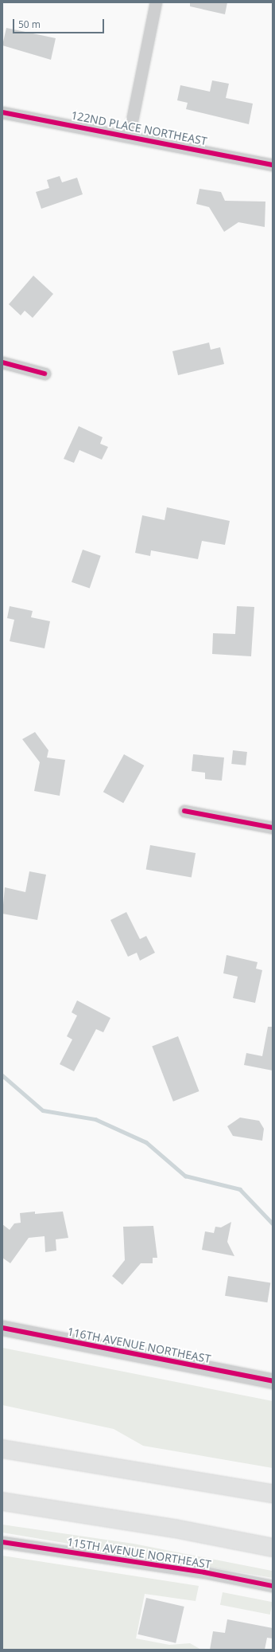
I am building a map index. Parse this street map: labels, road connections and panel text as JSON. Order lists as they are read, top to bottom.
{
  "streets": {
    "street": ["122ND PLACE NORTHEAST", "116TH AVENUE NORTHEAST", "115TH AVENUE NORTHEAST"]
  },
  "scale_bar": "50 m"
}
